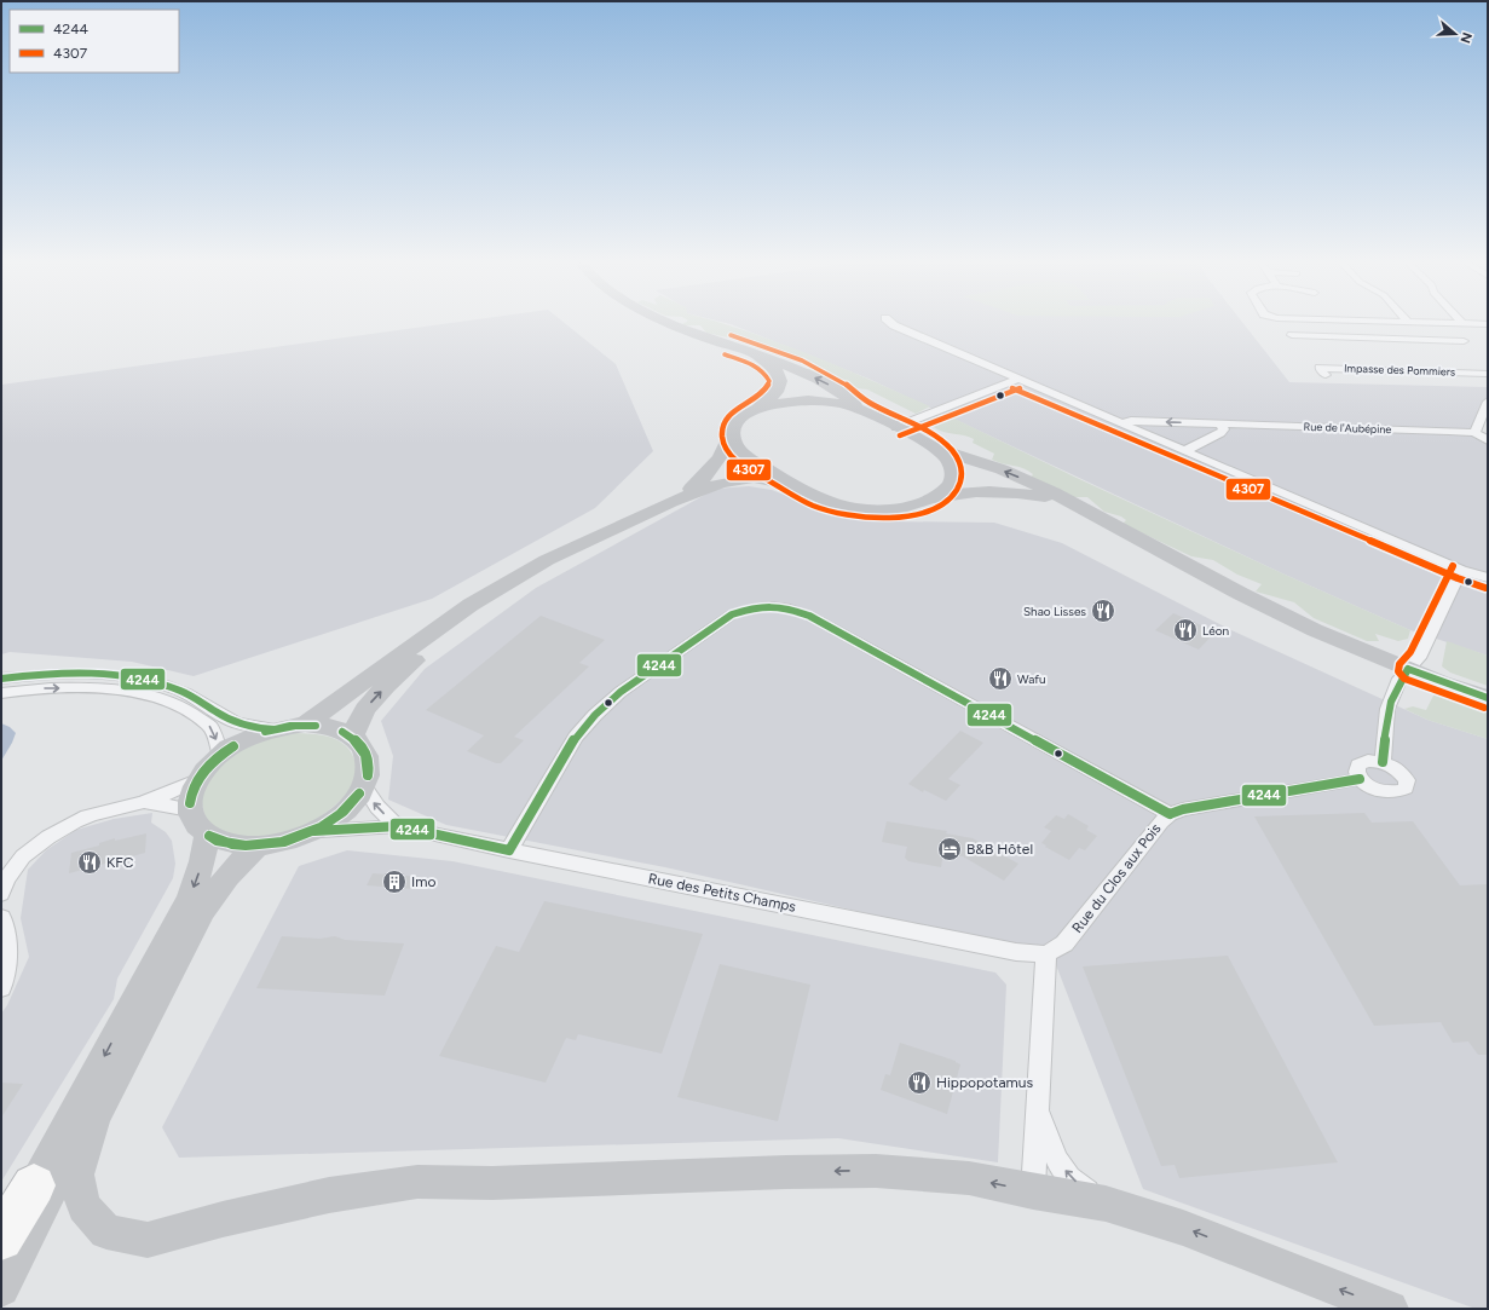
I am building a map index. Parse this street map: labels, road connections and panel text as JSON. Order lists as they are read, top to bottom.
{
  "streets": {
    "street": [
      "Impasse des Pommiers",
      "Rue de l'Aubépine",
      "Rue du Clos aux Pois",
      "Rue des Petits Champs"
    ]
  },
  "crossings": [
    ["Rue du Clos aux Pois", "Rue des Petits Champs"]
  ],
  "places": {
    "restaurant": [
      "Shao Lisses",
      "Léon",
      "Wafu",
      "KFC",
      "Hippopotamus"
    ],
    "hotel": ["B&B Hôtel"],
    "building": ["Imo"]
  },
  "lines": ["transit line 4307", "transit line 4244"],
  "legend": ["4244", "4307"],
  "north": "right"
}
